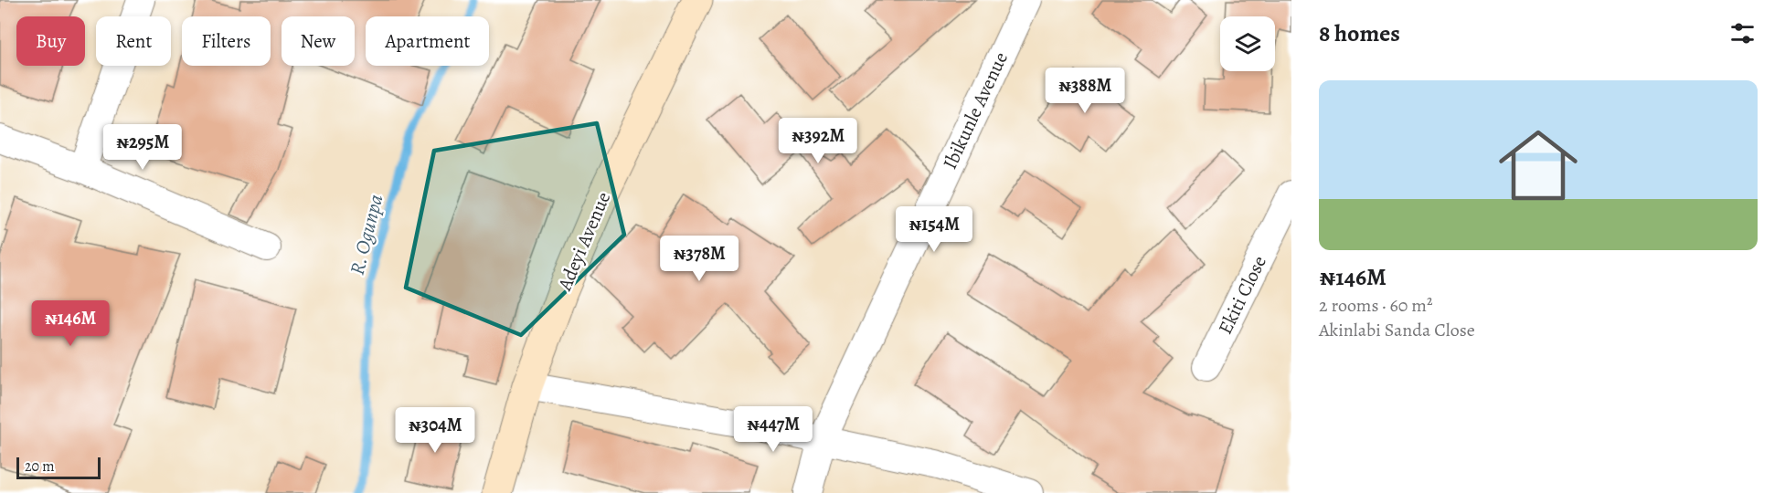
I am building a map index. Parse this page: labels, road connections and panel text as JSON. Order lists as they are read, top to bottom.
{
  "streets": {
    "street": ["Ibikunle Avenue", "Adeyi Avenue", "Ekiti Close"]
  },
  "water": ["R. Ogunpa"],
  "scale_bar": "20 m",
  "page": {
    "heading": "8 homes",
    "chip": [
      "Buy",
      "Rent",
      "Filters",
      "New",
      "Apartment"
    ],
    "list": [
      {
        "name": "₦146M",
        "note": "2 rooms · 60 m² · Akinlabi Sanda Close"
      }
    ],
    "price": [
      "₦388M",
      "₦392M",
      "₦295M",
      "₦154M",
      "₦378M",
      "₦146M",
      "₦447M",
      "₦304M"
    ],
    "scale": "20 m"
  }
}
